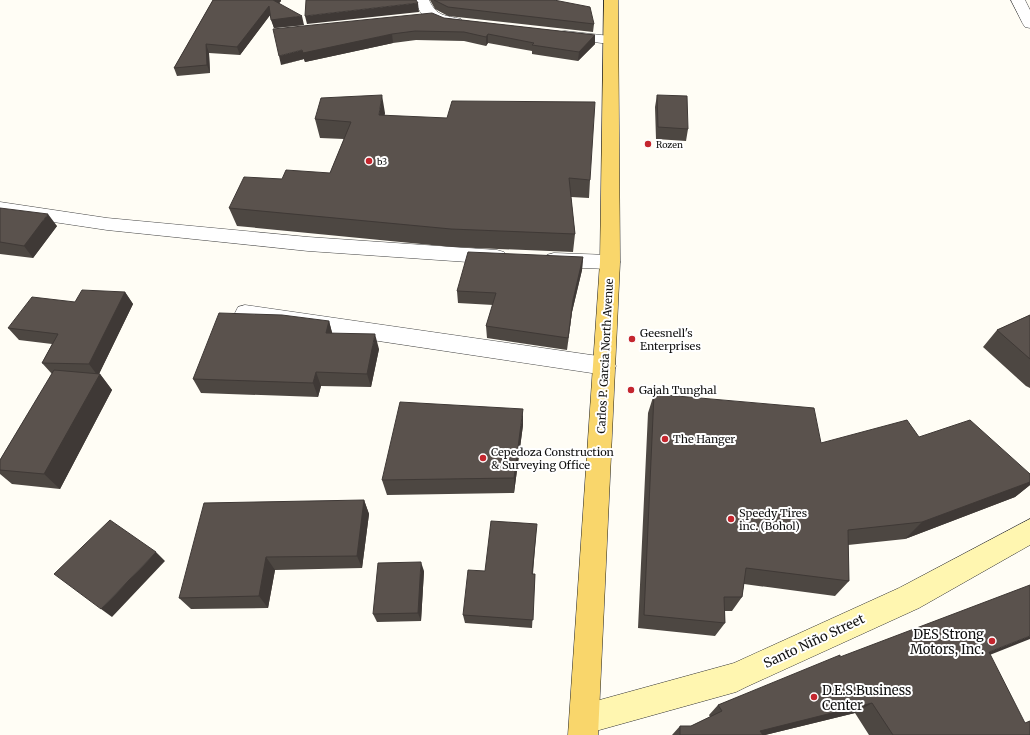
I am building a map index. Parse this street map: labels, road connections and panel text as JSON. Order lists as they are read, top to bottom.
{
  "streets": {
    "main road": ["Carlos P. Garcia North Avenue", "Santo Niño Street"]
  },
  "crossings": [
    ["Carlos P. Garcia North Avenue", "Santo Niño Street"]
  ],
  "places": [
    "Rozen",
    "b3",
    "Geesnell's Enterprises",
    "Gajah Tunghal",
    "The Hanger",
    "Cepedoza Construction & Surveying Office",
    "Speedy Tires inc. (Bohol)",
    "DES Strong Motors, Inc.",
    "D.E.S.Business Center"
  ]
}
